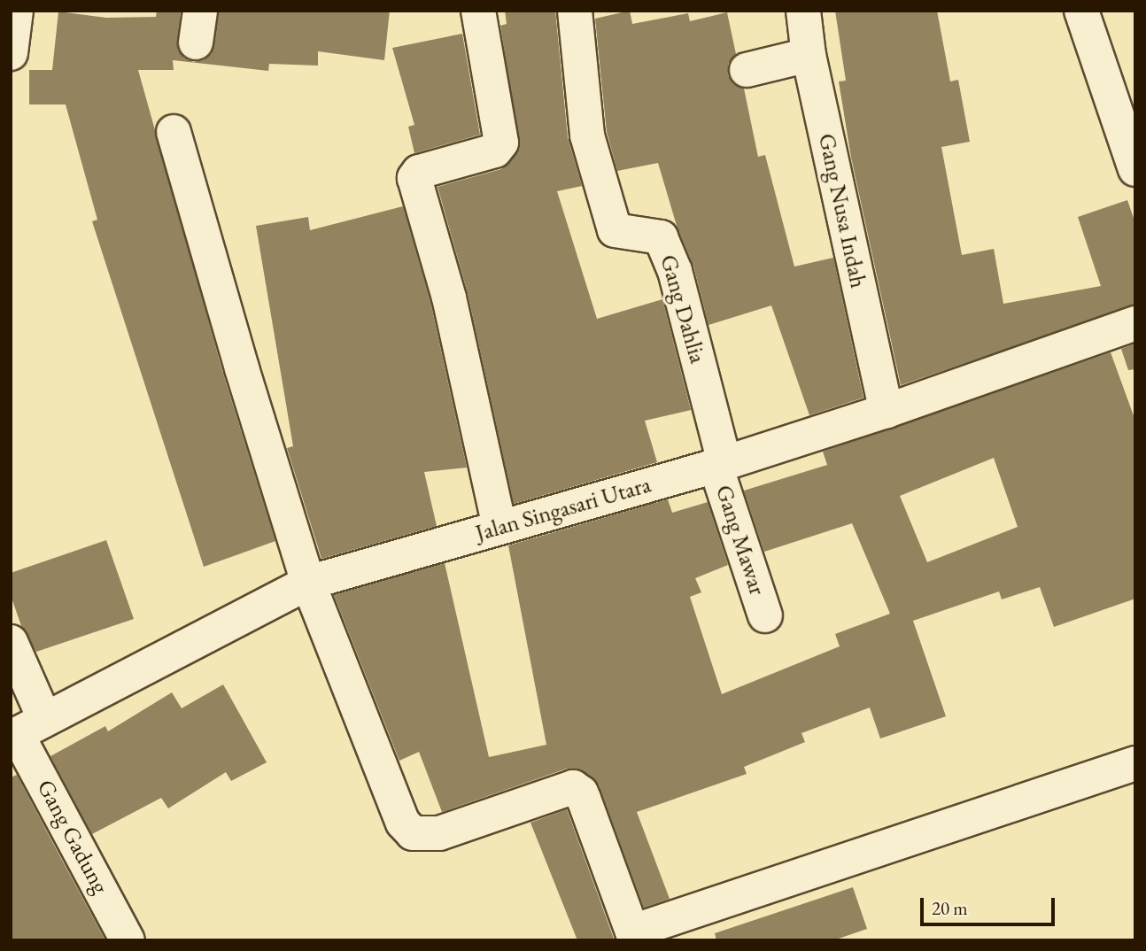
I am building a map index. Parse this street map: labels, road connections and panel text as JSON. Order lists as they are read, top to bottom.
{
  "streets": {
    "street": [
      "Gang Nusa Indah",
      "Gang Dahlia",
      "Jalan Singasari Utara",
      "Gang Mawar",
      "Gang Gadung"
    ]
  },
  "crossings": [
    ["Gang Nusa Indah", "Jalan Singasari Utara"],
    ["Gang Dahlia", "Jalan Singasari Utara"],
    ["Gang Dahlia", "Gang Mawar"],
    ["Jalan Singasari Utara", "Gang Mawar"],
    ["Jalan Singasari Utara", "Gang Gadung"]
  ],
  "scale_bar": "20 m"
}
